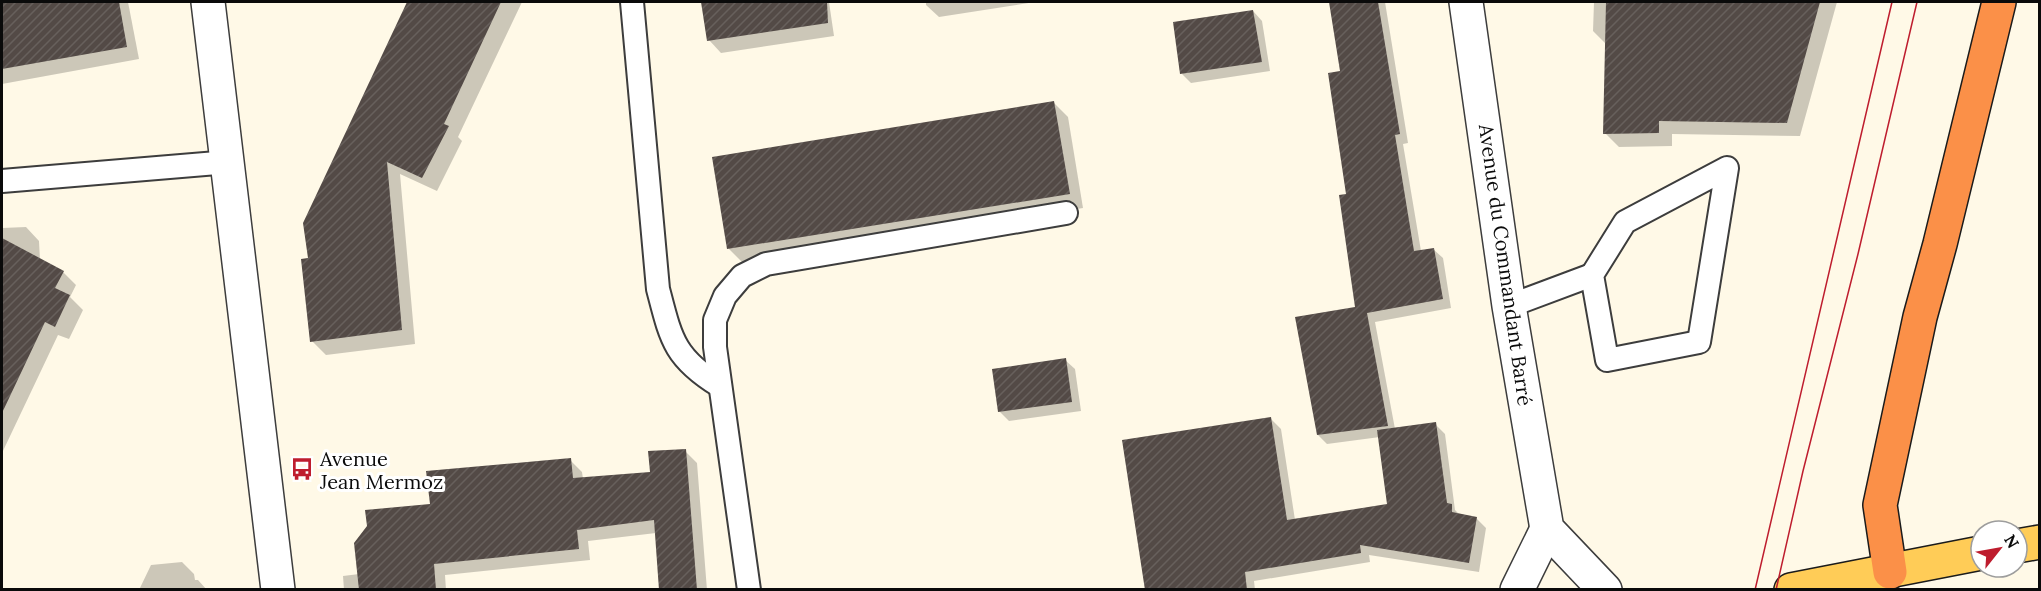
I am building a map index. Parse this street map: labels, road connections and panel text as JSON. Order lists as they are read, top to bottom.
{
  "streets": {
    "street": ["Avenue du Commandant Barré"]
  },
  "places": {
    "bus stop": ["Avenue Jean Mermoz"]
  },
  "north": "top right"
}
